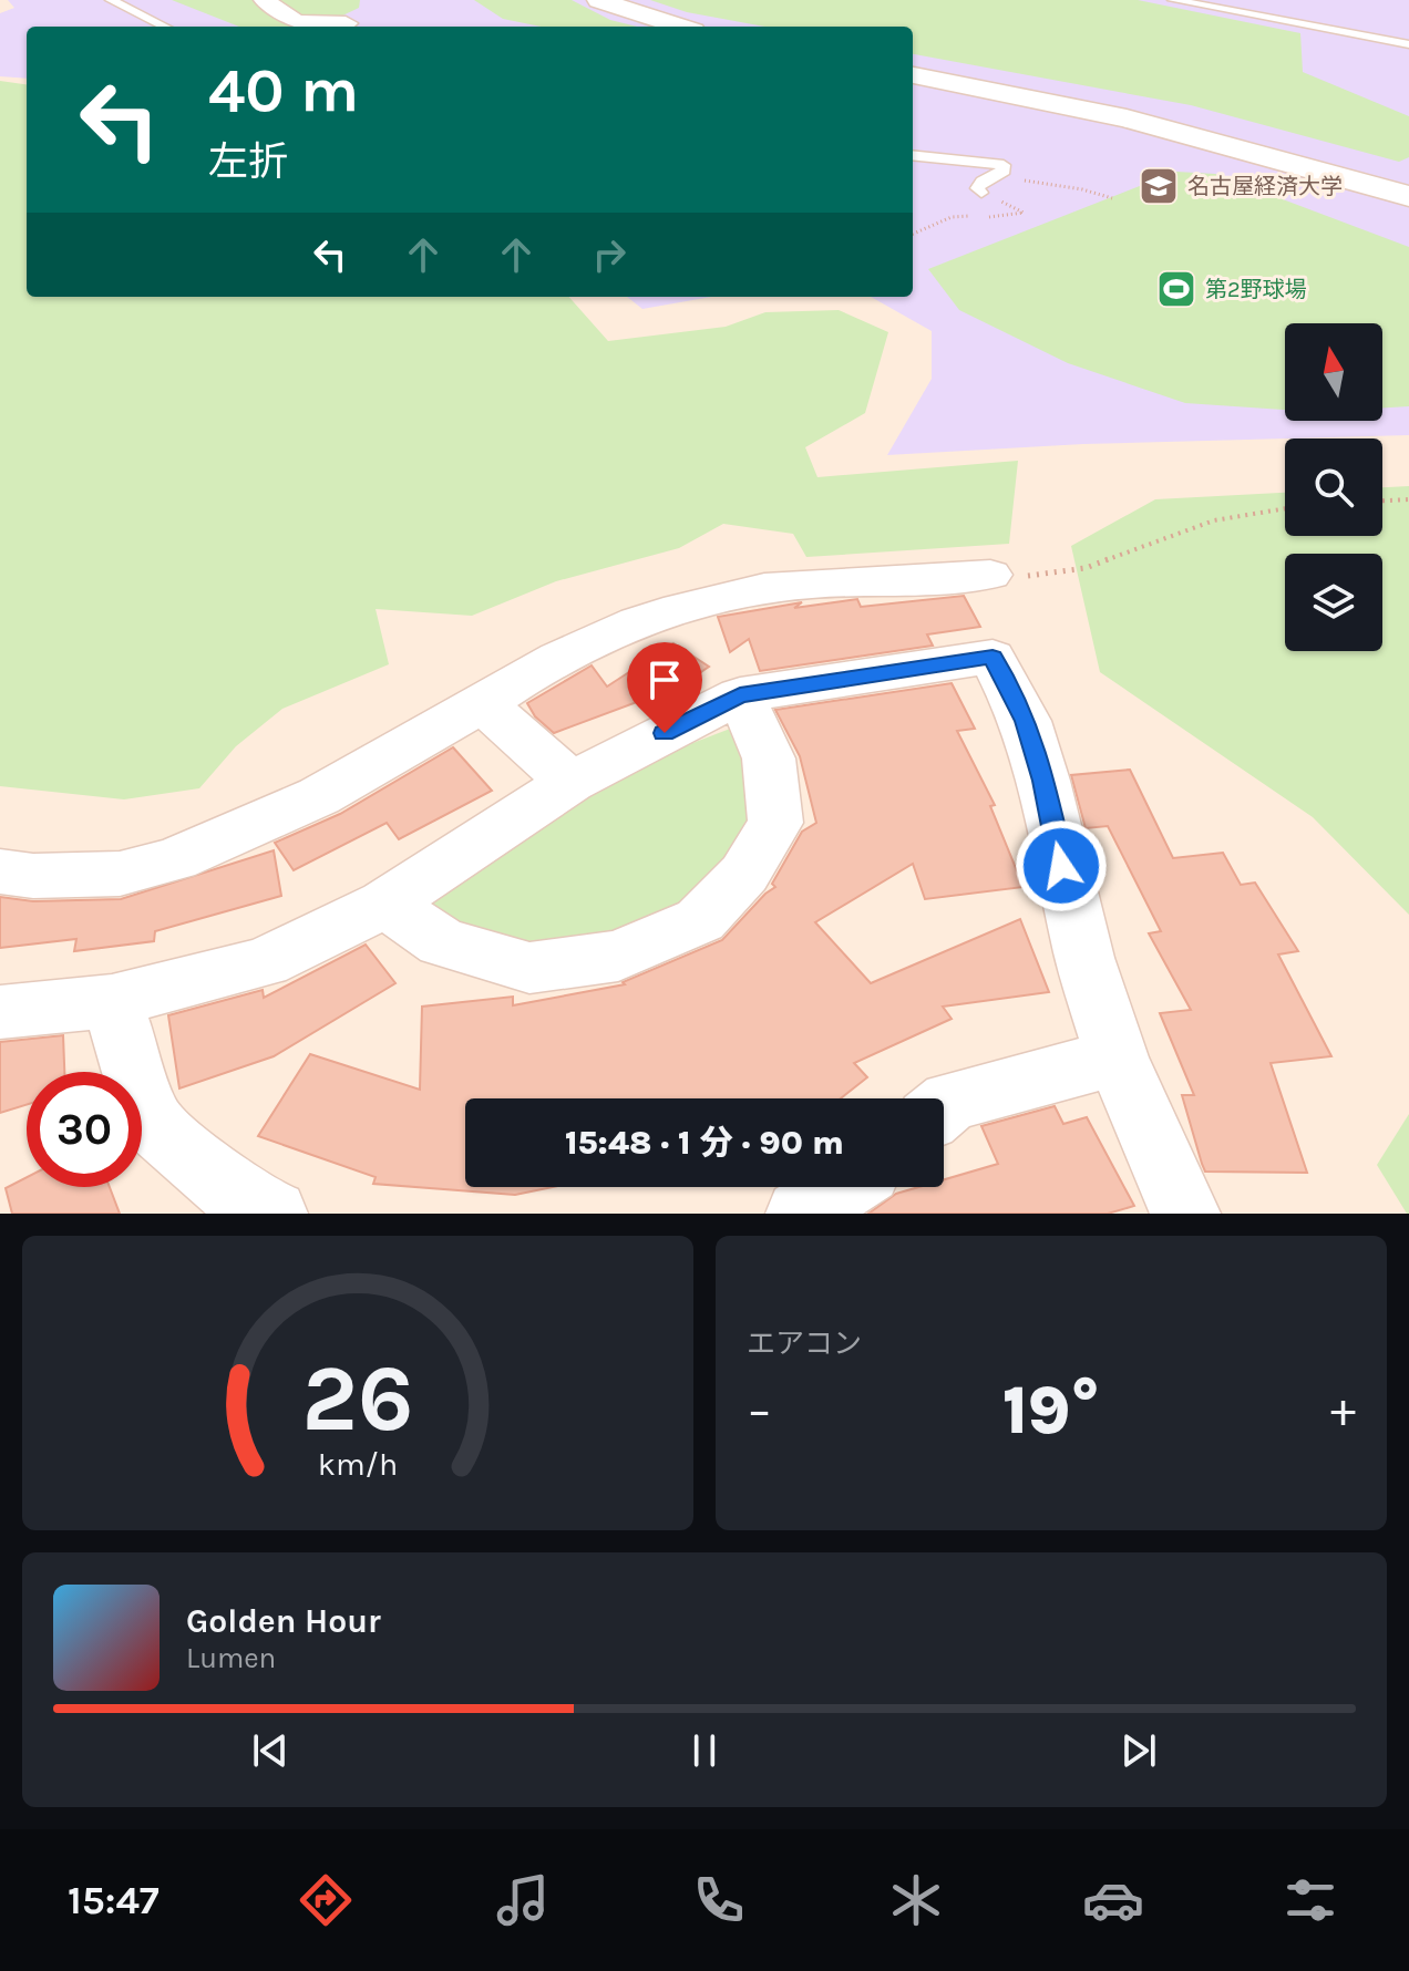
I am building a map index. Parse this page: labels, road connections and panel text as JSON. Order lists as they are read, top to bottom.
{
  "places": {
    "school or university": ["名古屋経済大学"],
    "sports": ["第2野球場"]
  },
  "north": "top",
  "page": {
    "turn": ["40 m", "左折"],
    "limit": "30",
    "trip": "15:48 · 1 分 · 90 m",
    "tile": "エアコン",
    "heat": ["−", "19°", "+"],
    "song": ["Golden Hour", "Lumen"],
    "tabs": "15:47",
    "gauge": ["26", "km/h"]
  }
}
